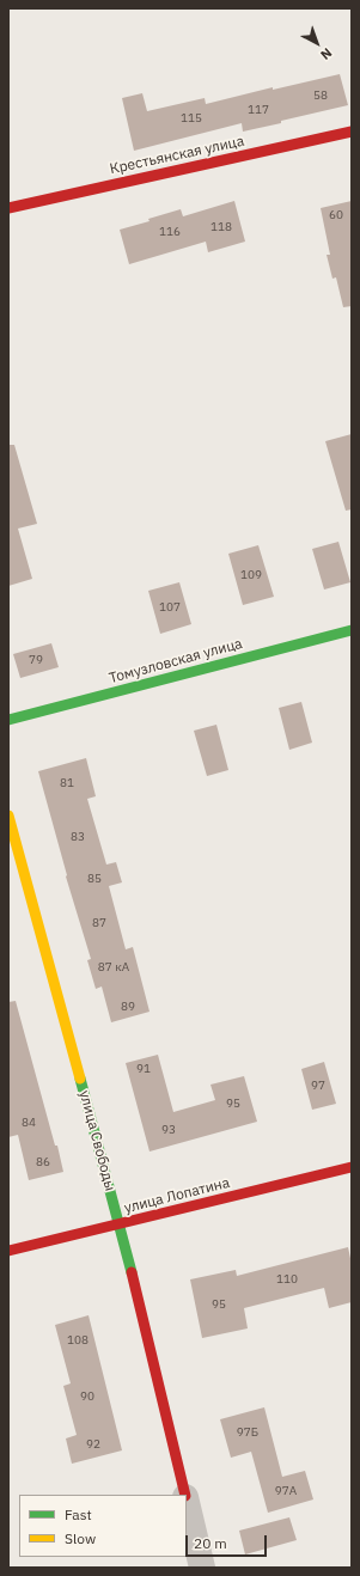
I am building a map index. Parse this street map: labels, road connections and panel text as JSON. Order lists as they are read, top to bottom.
{
  "streets": {
    "street": [
      "Крестьянская улица",
      "Томузловская улица",
      "улица Свободы",
      "улица Лопатина"
    ]
  },
  "crossings": [
    ["улица Свободы", "улица Лопатина"]
  ],
  "house_numbers": [
    "58",
    "117",
    "115",
    "60",
    "118",
    "116",
    "109",
    "107",
    "79",
    "81",
    "83",
    "85",
    "87",
    "87 кА",
    "89",
    "91",
    "97",
    "95",
    "84",
    "93",
    "86",
    "110",
    "95",
    "108",
    "90",
    "97Б",
    "92",
    "97А"
  ],
  "legend": ["Fast", "Slow"],
  "scale_bar": "20 m",
  "north": "bottom right"
}
